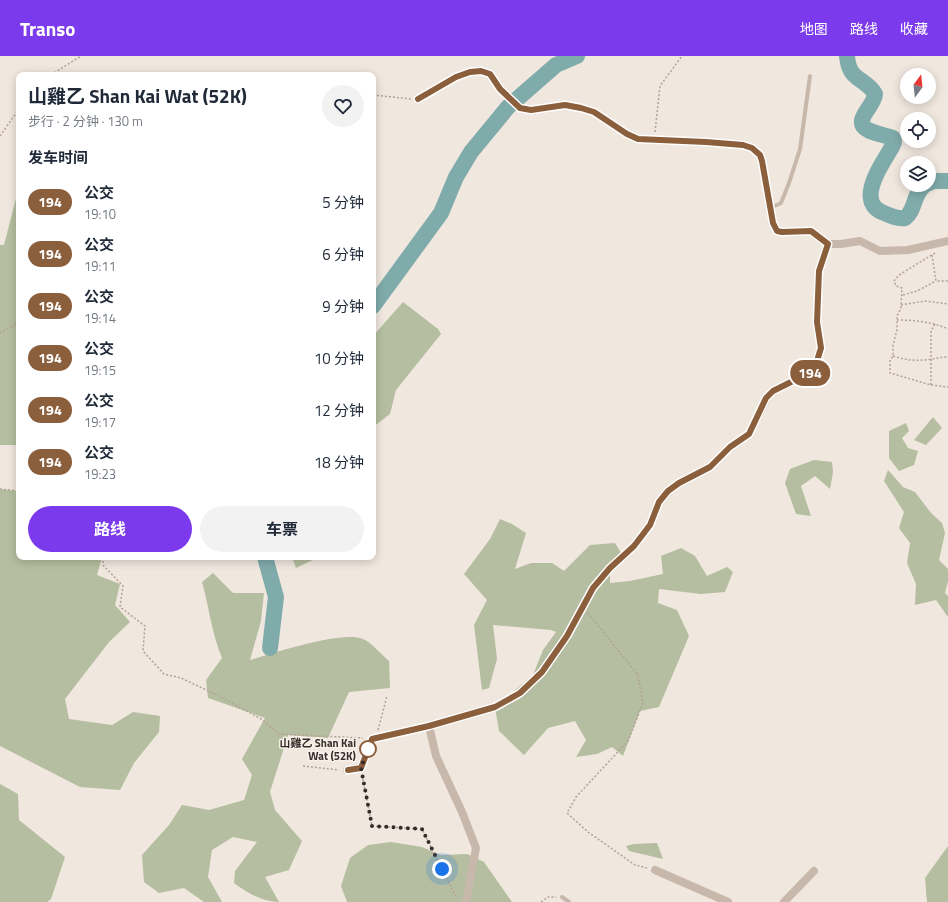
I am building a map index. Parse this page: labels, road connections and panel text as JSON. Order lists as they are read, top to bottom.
{
  "places": ["山雞乙 Shan Kai Wat (52K)"],
  "lines": ["bus line 194"],
  "north": "top",
  "page": {
    "header": "Transo",
    "nav": ["地图", "路线", "收藏"],
    "on_map": "194",
    "heading": [
      ["山雞乙 Shan Kai Wat (52K)", "步行 · 2 分钟 · 130 m"],
      "发车时间"
    ],
    "list": [
      {
        "mark": "194",
        "name": "公交",
        "note": "19:10",
        "value": "5 分钟"
      },
      {
        "mark": "194",
        "name": "公交",
        "note": "19:11",
        "value": "6 分钟"
      },
      {
        "mark": "194",
        "name": "公交",
        "note": "19:14",
        "value": "9 分钟"
      },
      {
        "mark": "194",
        "name": "公交",
        "note": "19:15",
        "value": "10 分钟"
      },
      {
        "mark": "194",
        "name": "公交",
        "note": "19:17",
        "value": "12 分钟"
      },
      {
        "mark": "194",
        "name": "公交",
        "note": "19:23",
        "value": "18 分钟"
      }
    ],
    "buttons": ["路线", "车票"]
  }
}
